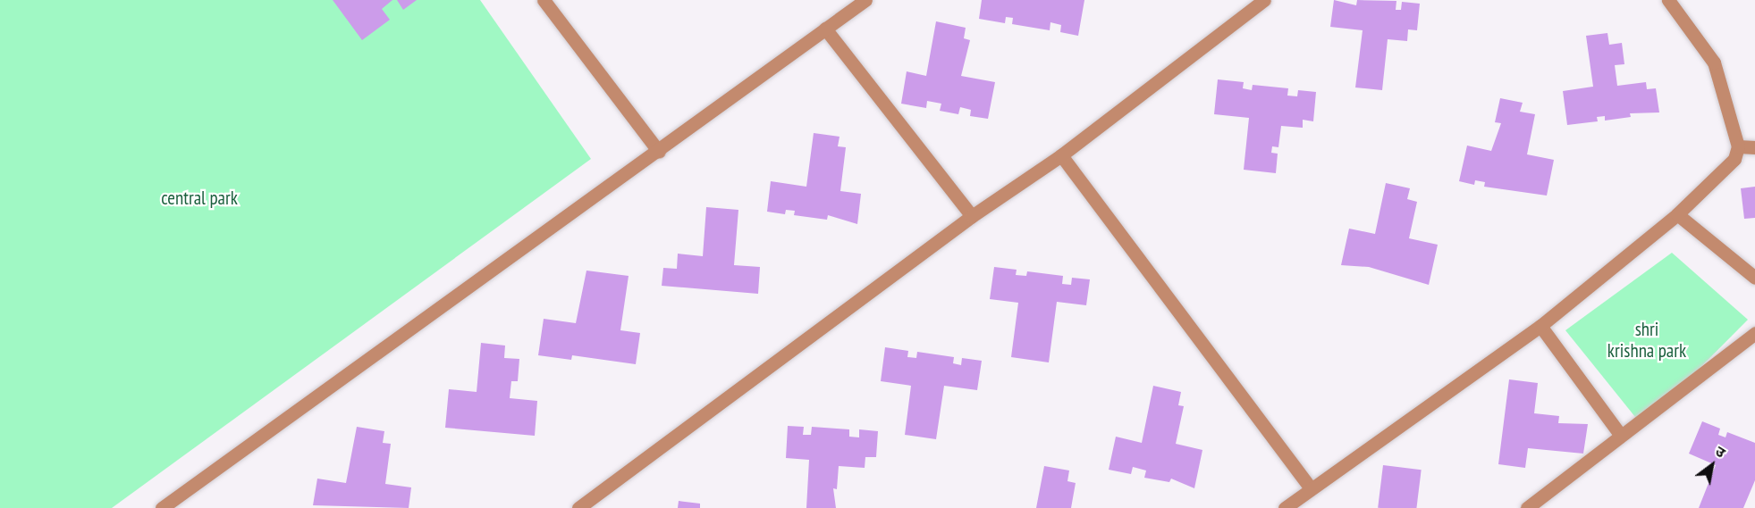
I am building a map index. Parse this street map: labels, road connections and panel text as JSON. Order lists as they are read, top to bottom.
{
  "parks": ["central park", "shri krishna park"],
  "north": "top right"
}
